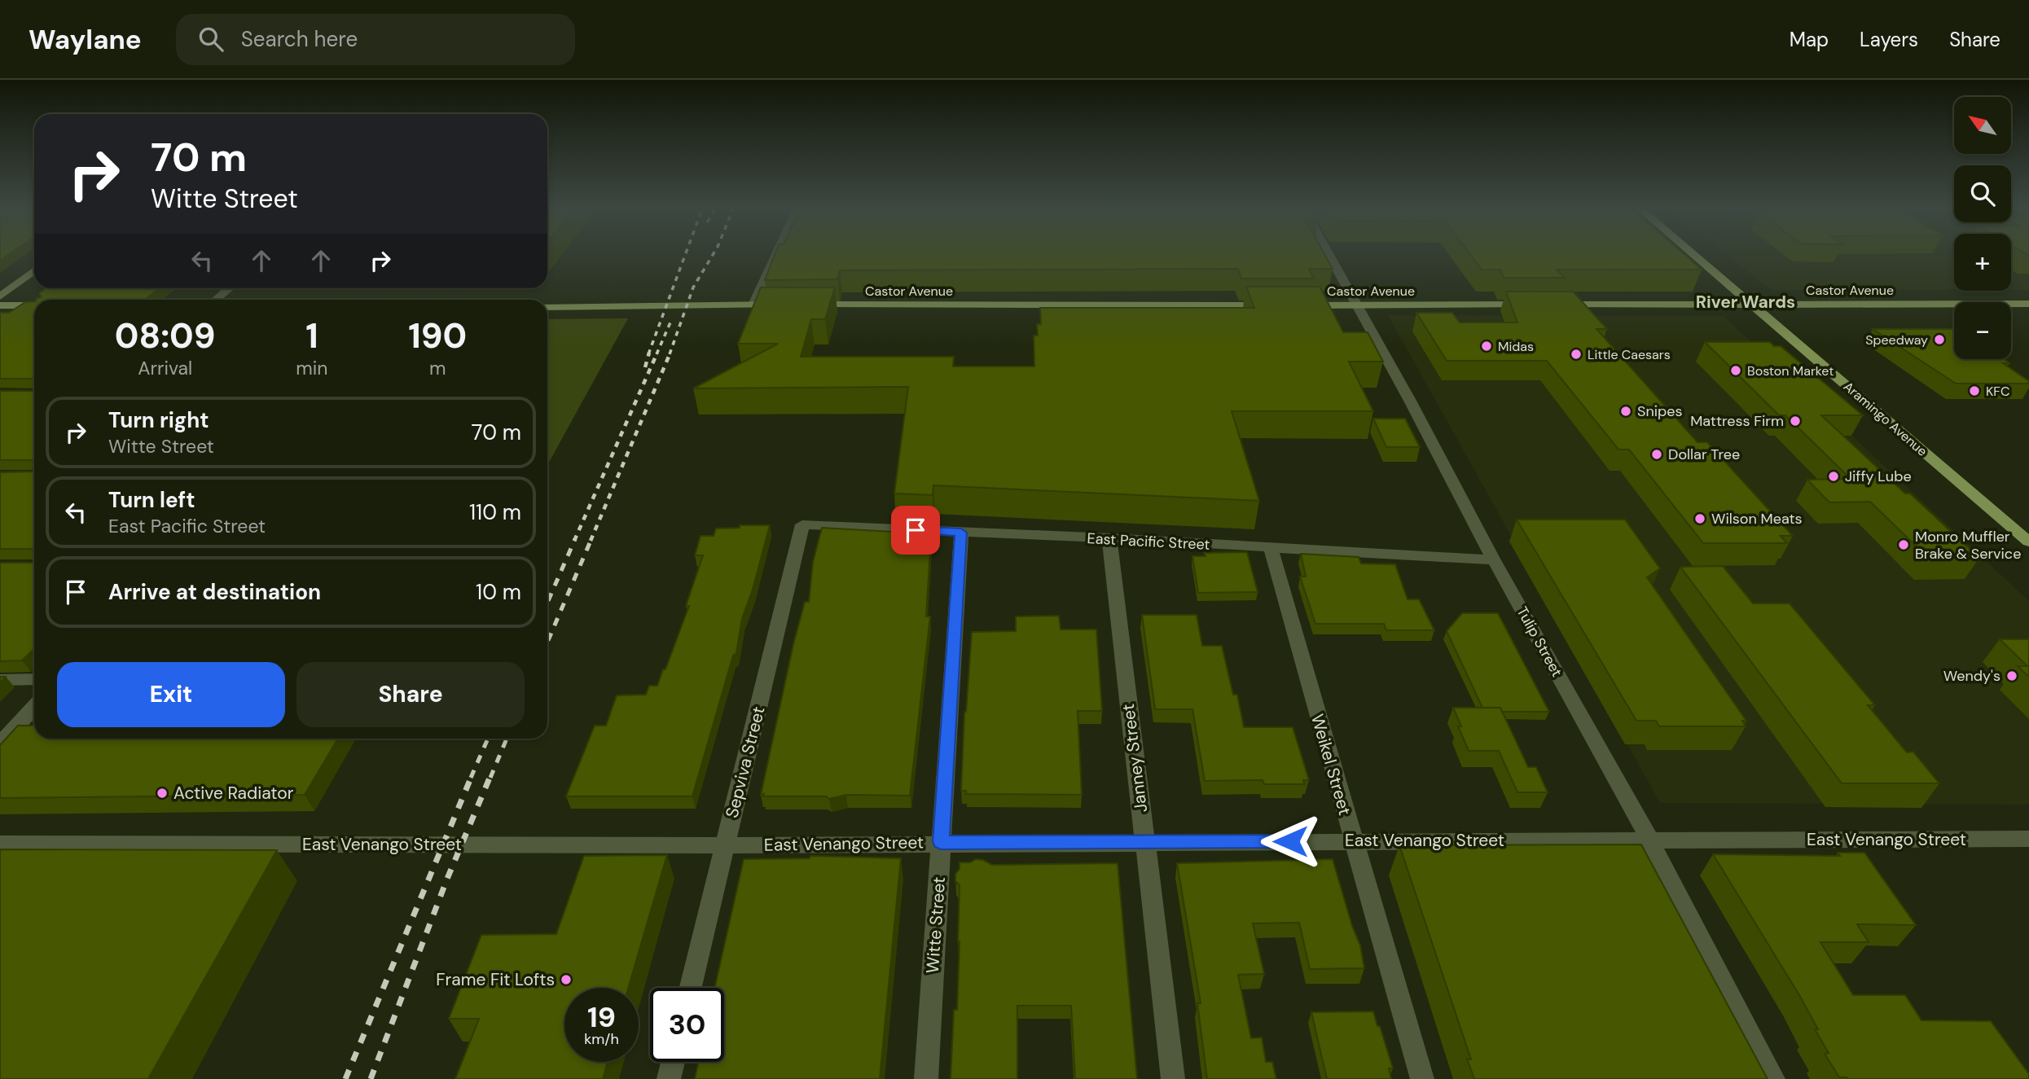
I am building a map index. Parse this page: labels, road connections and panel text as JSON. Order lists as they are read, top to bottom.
{
  "streets": {
    "main road": ["Castor Avenue", "Aramingo Avenue"],
    "street": [
      "East Pacific Street",
      "Tulip Street",
      "Janney Street",
      "Sepviva Street",
      "Weikel Street",
      "East Venango Street",
      "Witte Street"
    ]
  },
  "crossings": [
    ["Castor Avenue", "Aramingo Avenue"],
    ["Castor Avenue", "Tulip Street"],
    ["East Pacific Street", "Tulip Street"],
    ["East Pacific Street", "Janney Street"],
    ["East Pacific Street", "Sepviva Street"],
    ["East Pacific Street", "Weikel Street"],
    ["East Pacific Street", "Witte Street"],
    ["Tulip Street", "East Venango Street"],
    ["Janney Street", "East Venango Street"],
    ["Sepviva Street", "East Venango Street"],
    ["Weikel Street", "East Venango Street"],
    ["East Venango Street", "Witte Street"]
  ],
  "districts": ["River Wards"],
  "places": [
    "Speedway",
    "Midas",
    "Little Caesars",
    "Boston Market",
    "KFC",
    "Snipes",
    "Mattress Firm",
    "Dollar Tree",
    "Jiffy Lube",
    "Wilson Meats",
    "Monro Muffler Brake & Service",
    "Wendy's",
    "Active Radiator",
    "Frame Fit Lofts"
  ],
  "north": "top left",
  "page": {
    "header": "Waylane",
    "search": "Search here",
    "nav": ["Map", "Layers", "Share"],
    "map_buttons": ["+", "−"],
    "turn": ["70 m", "Witte Street"],
    "eta": [
      "08:09",
      "Arrival",
      "1",
      "min",
      "190",
      "m"
    ],
    "list": [
      {
        "name": "Turn right",
        "note": "Witte Street",
        "value": "70 m"
      },
      {
        "name": "Turn left",
        "note": "East Pacific Street",
        "value": "110 m"
      },
      {
        "name": "Arrive at destination",
        "value": "10 m"
      }
    ],
    "buttons": ["Exit", "Share"],
    "speed": "19 km/h",
    "limit": "30"
  }
}
